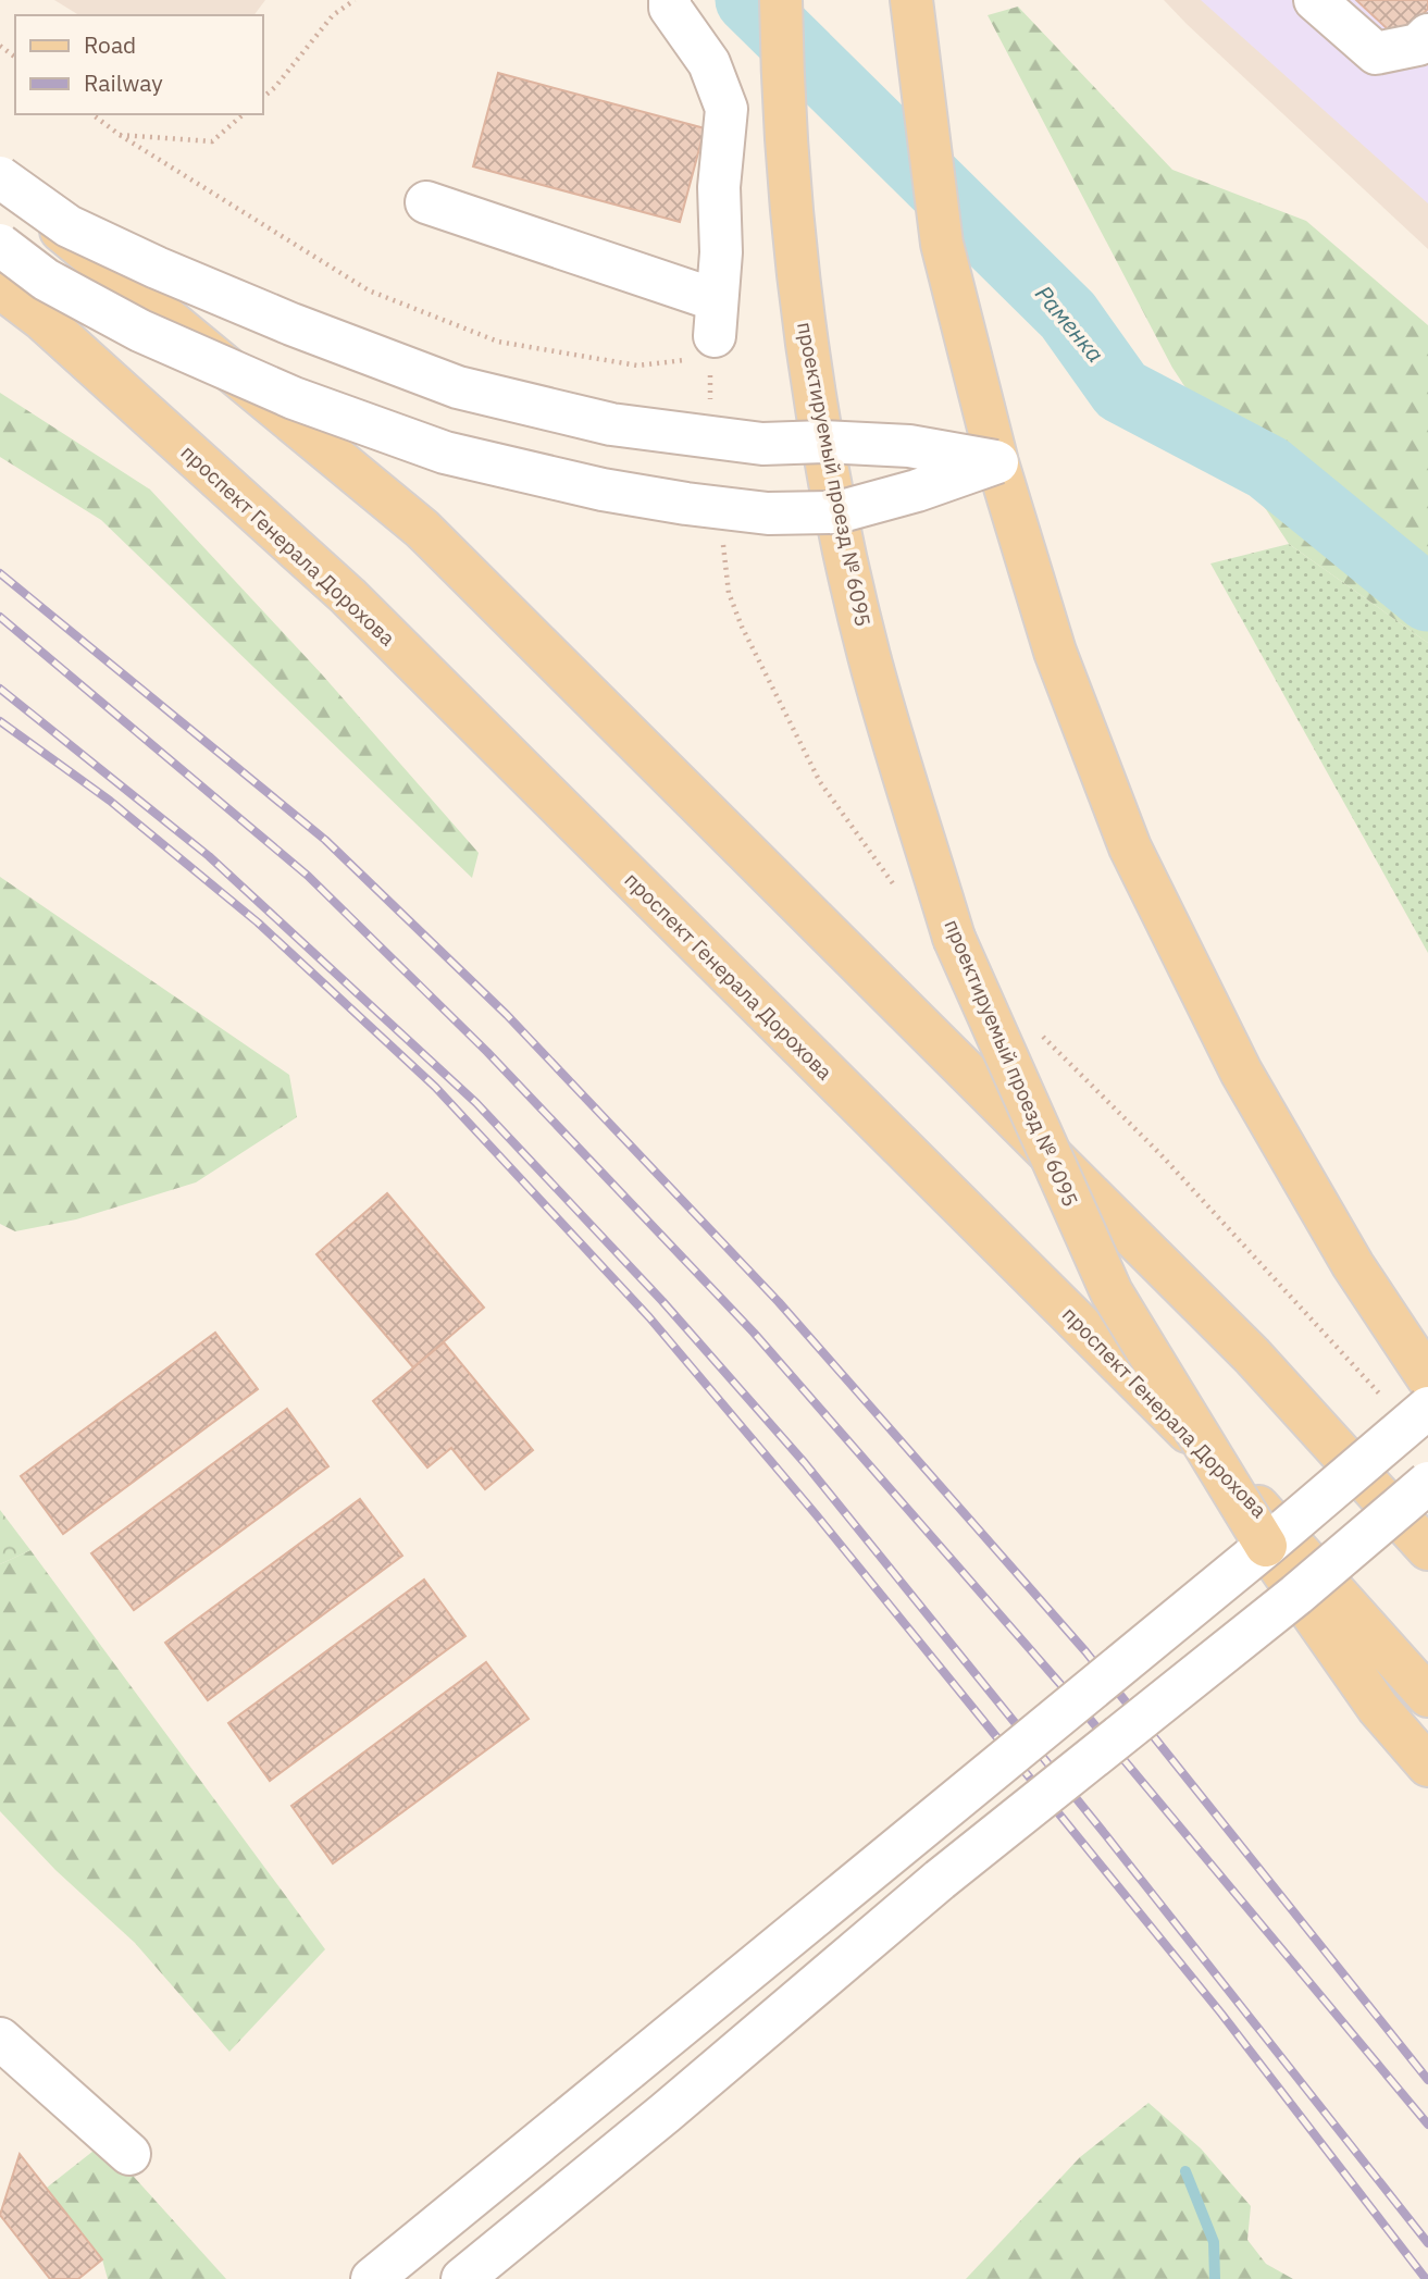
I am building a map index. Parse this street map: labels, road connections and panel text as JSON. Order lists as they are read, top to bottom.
{
  "streets": {
    "main road": ["проектируемый проезд № 6095", "проспект Генерала Дорохова"]
  },
  "water": ["Раменка"],
  "legend": ["Road", "Railway"]
}
